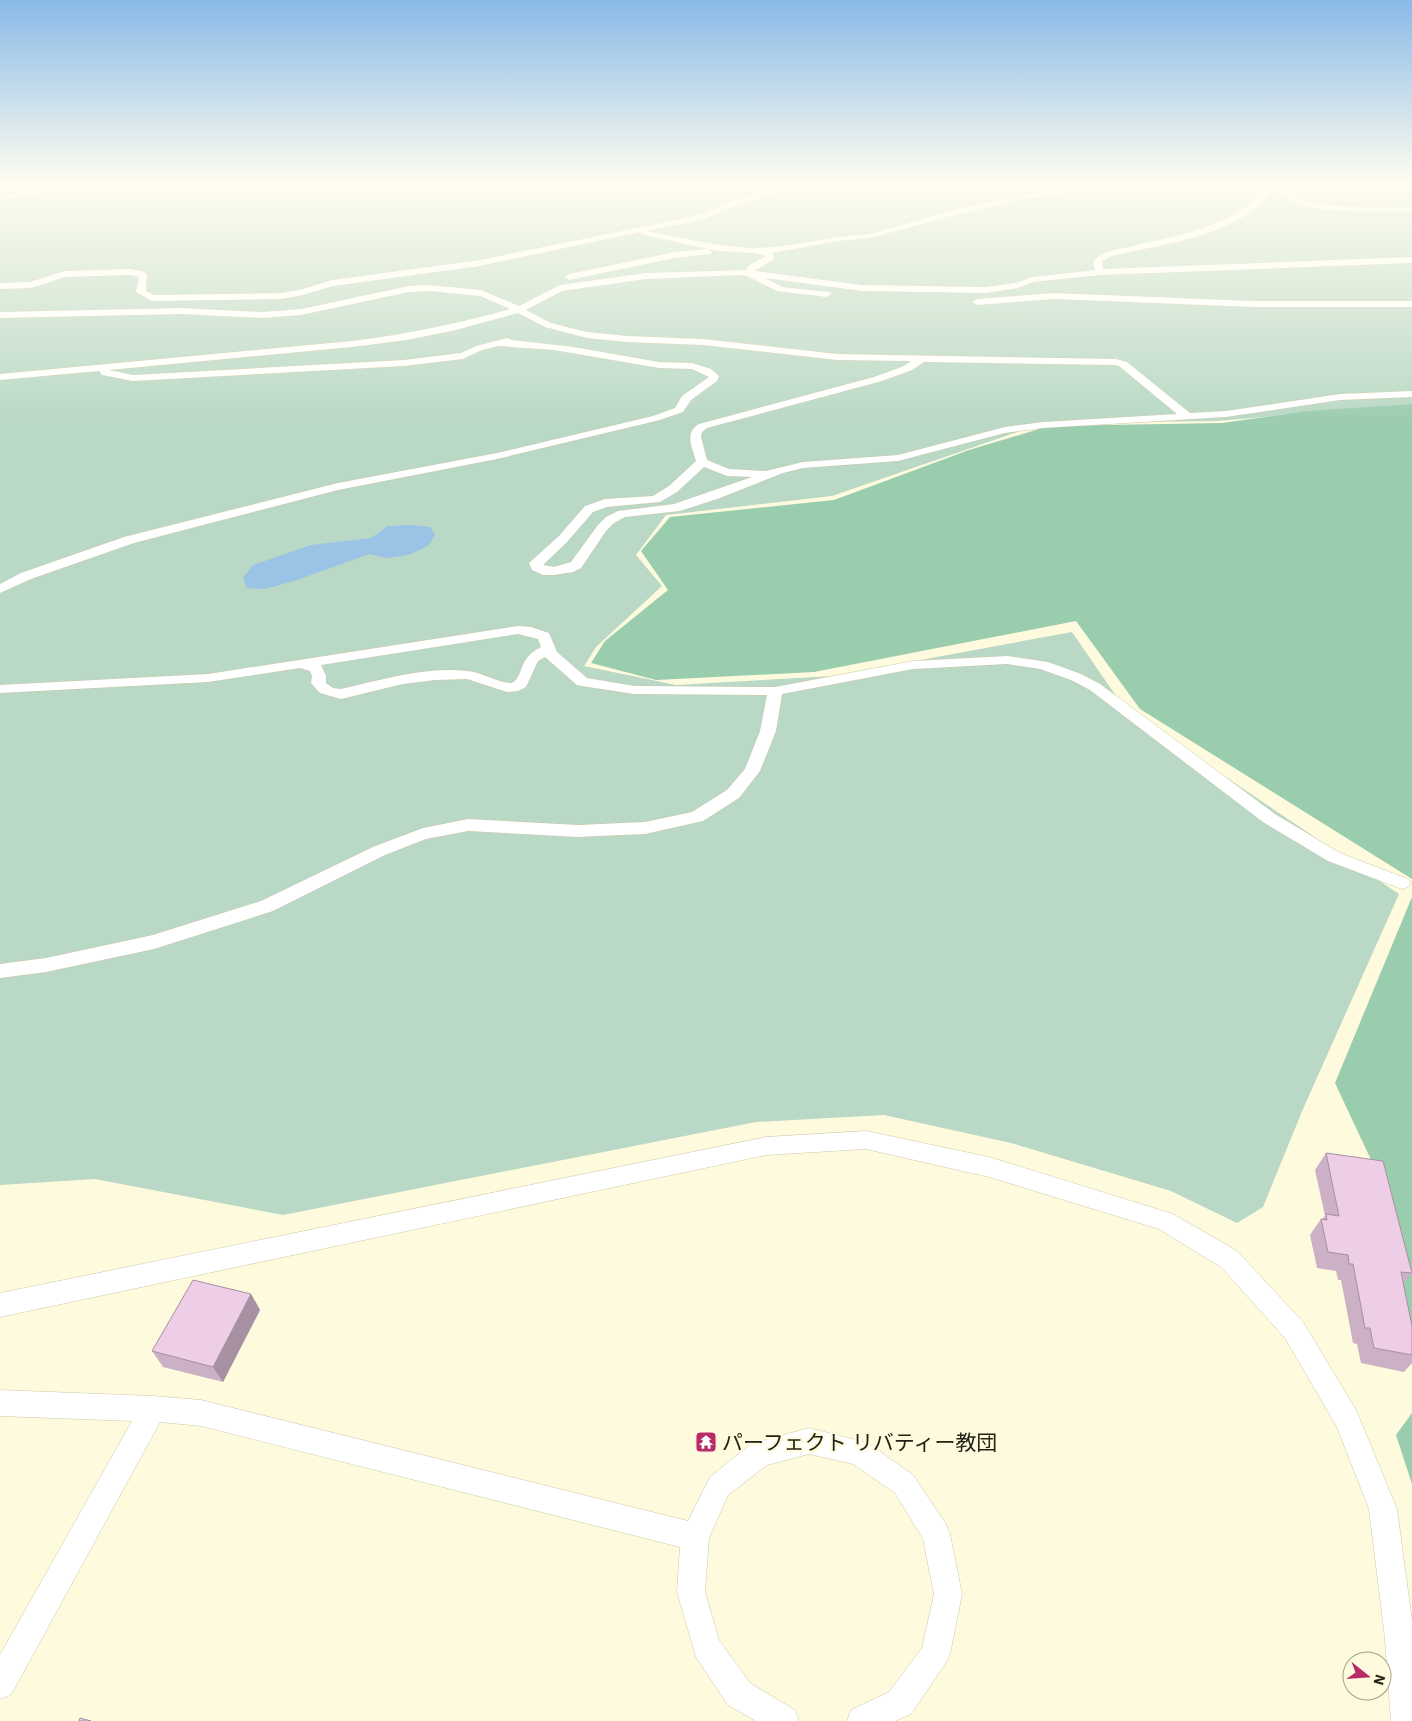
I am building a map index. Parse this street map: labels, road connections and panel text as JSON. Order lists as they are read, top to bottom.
{
  "places": {
    "temple": ["パーフェクト リバティー教団"]
  },
  "north": "right"
}
